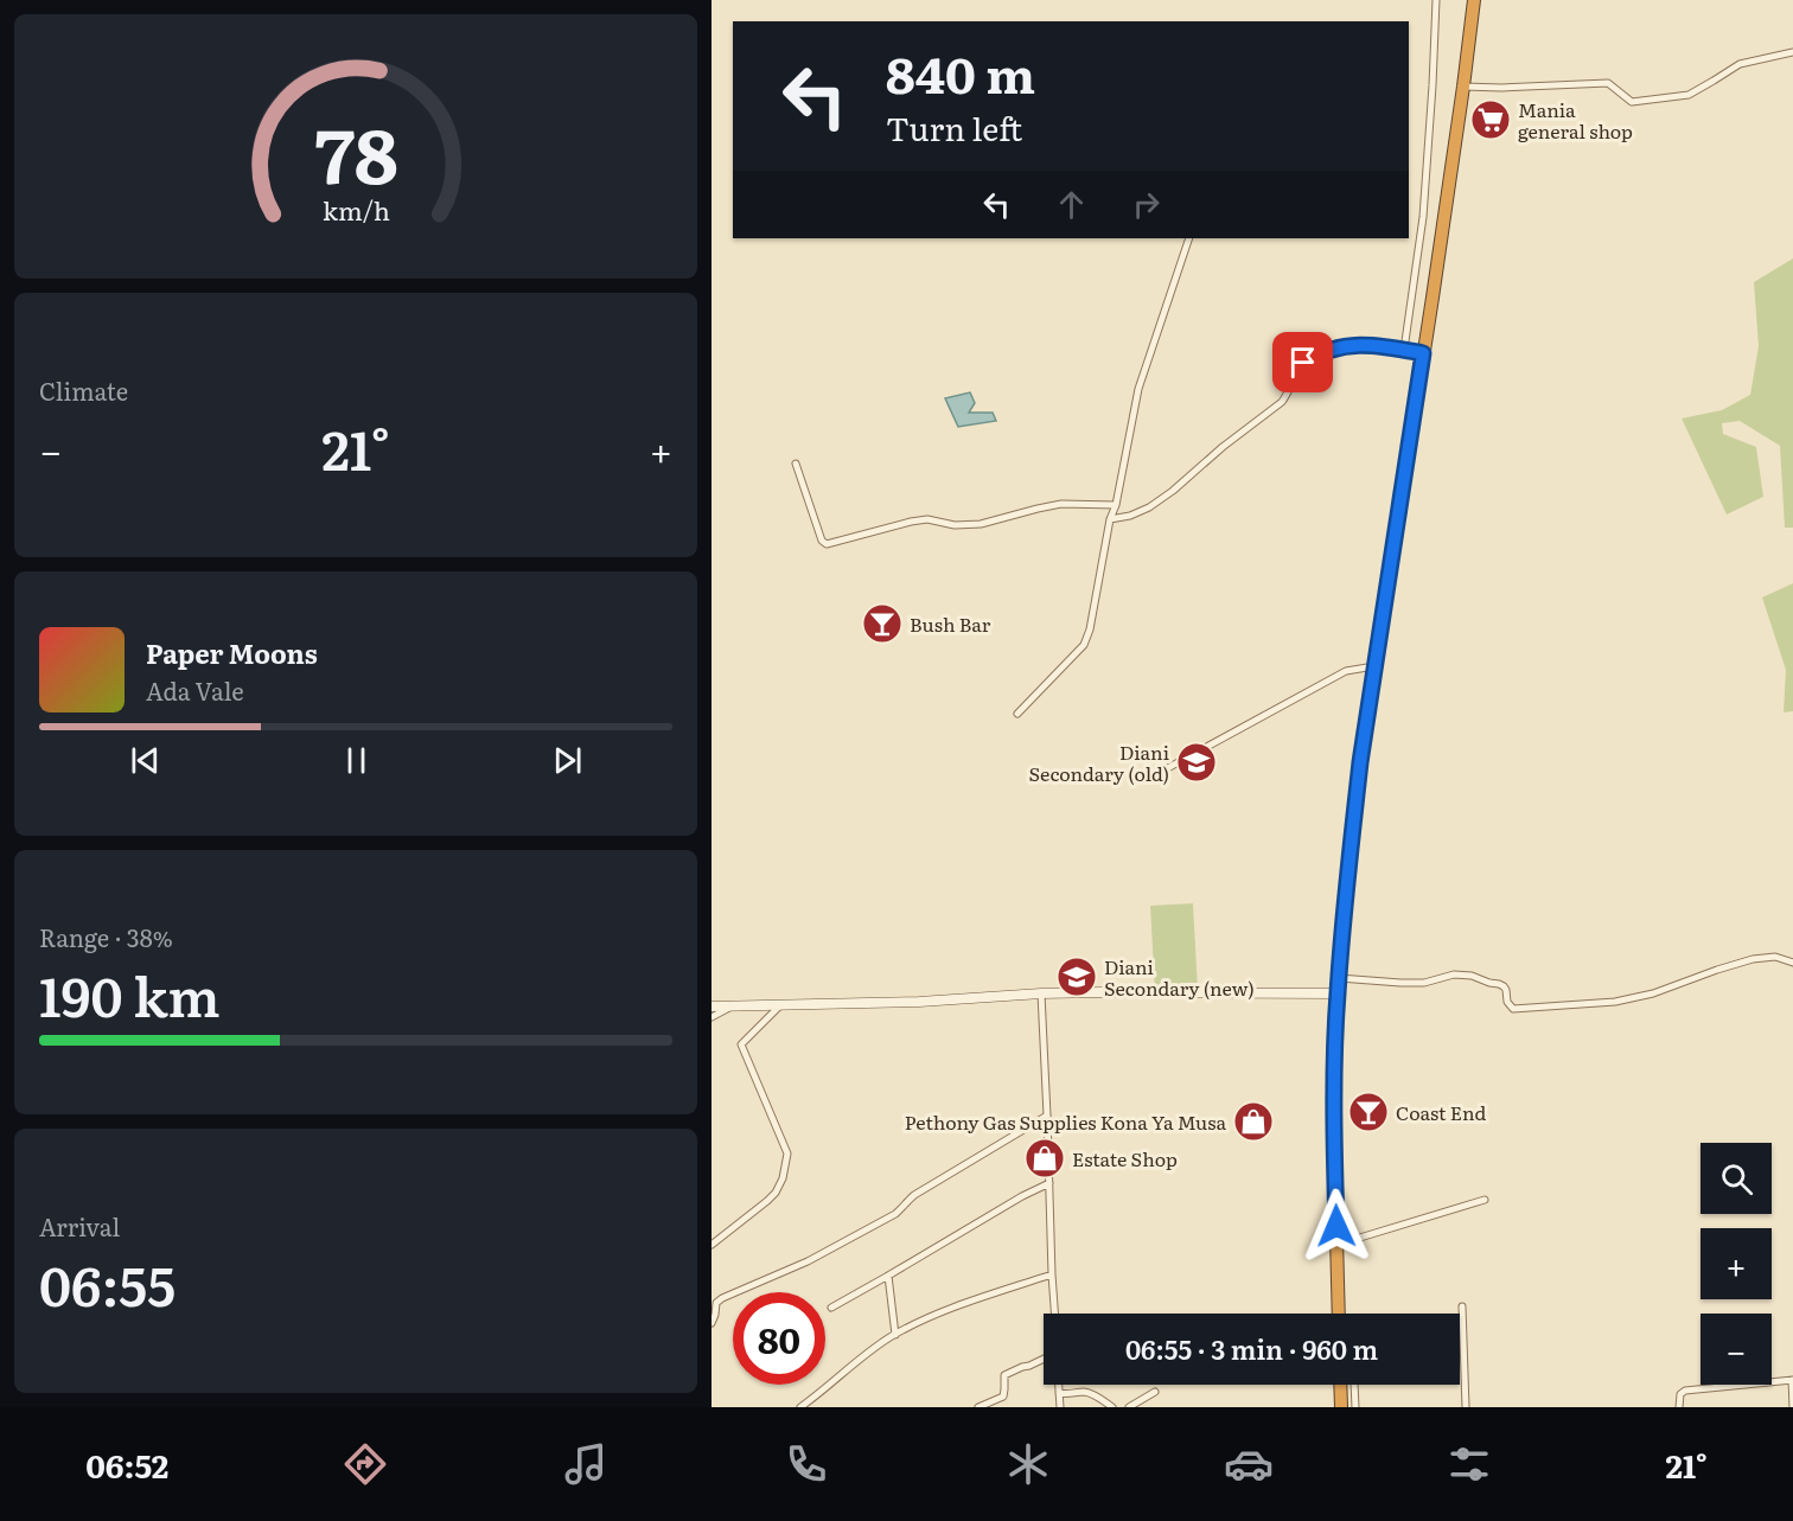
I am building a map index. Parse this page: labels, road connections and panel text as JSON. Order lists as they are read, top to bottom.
{
  "places": {
    "supermarket": ["Mania general shop"],
    "bar": ["Bush Bar", "Coast End"],
    "school or university": ["Diani Secondary (old)", "Diani Secondary (new)"],
    "shop": ["Pethony Gas Supplies Kona Ya Musa", "Estate Shop"]
  },
  "page": {
    "turn": ["840 m", "Turn left"],
    "tile": [
      "Climate",
      ["Range · 38%", "190 km"],
      ["Arrival", "06:55"]
    ],
    "heat": ["−", "21°", "+"],
    "song": ["Paper Moons", "Ada Vale"],
    "map_buttons": ["+", "−"],
    "limit": "80",
    "trip": "06:55 · 3 min · 960 m",
    "tabs": ["06:52", "21°"],
    "gauge": ["78", "km/h"]
  }
}
